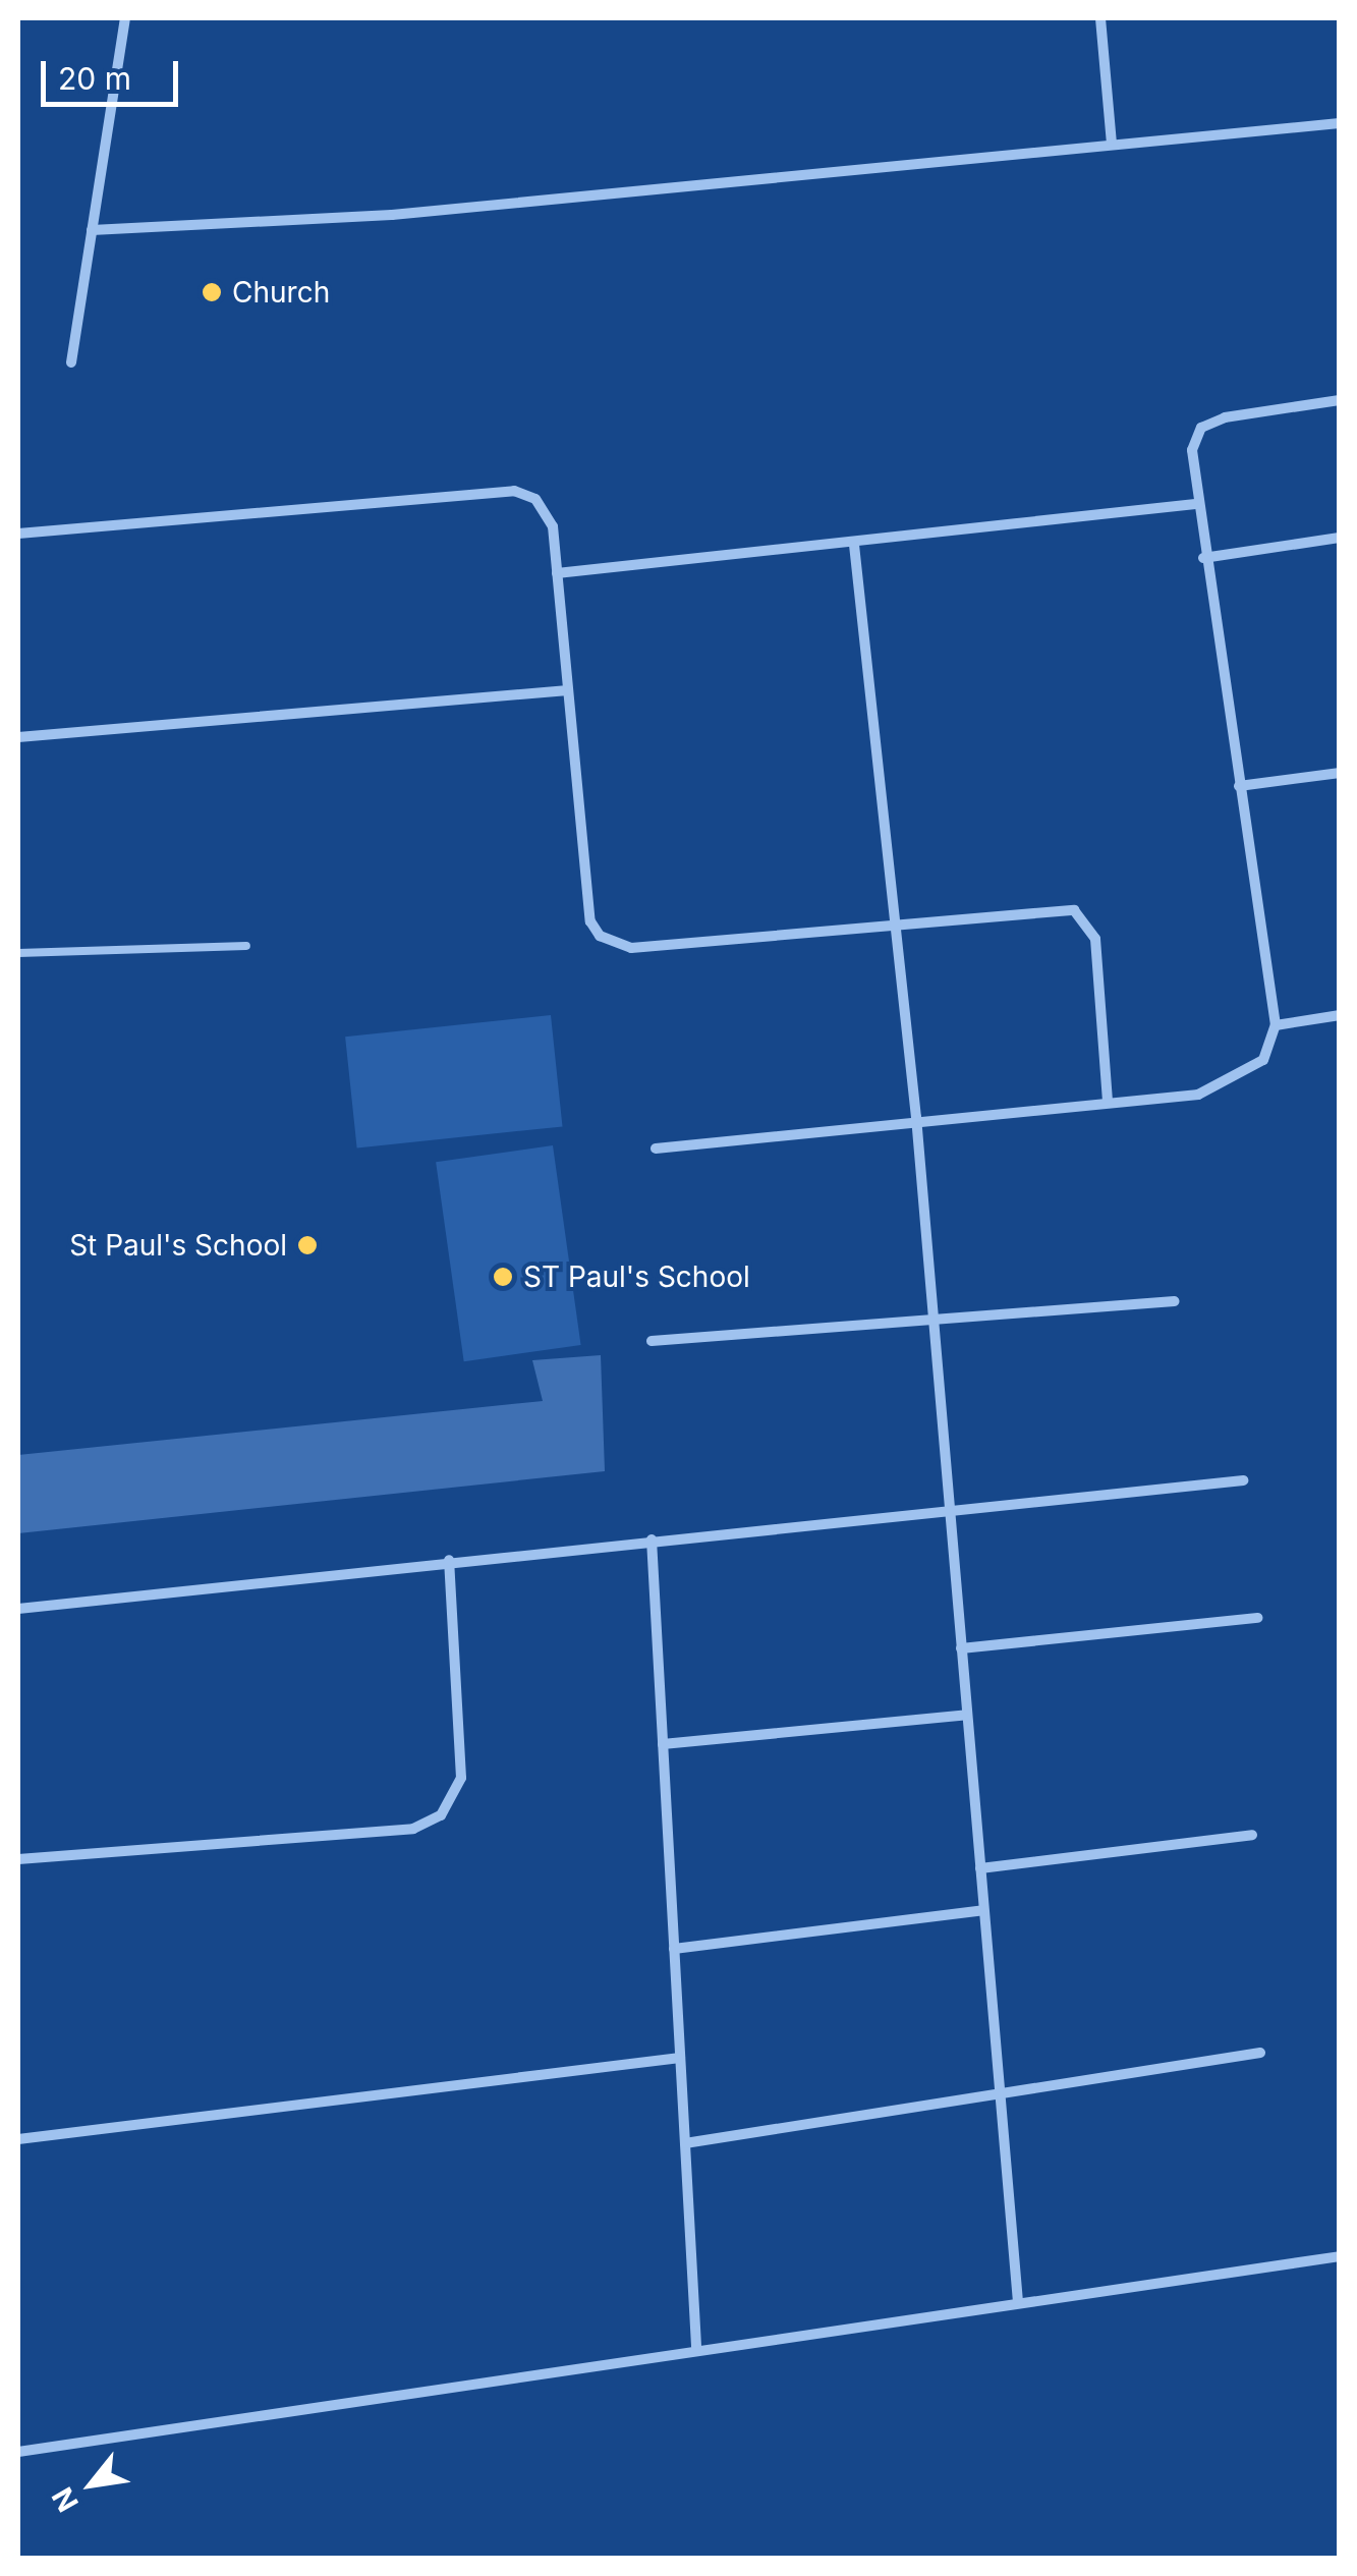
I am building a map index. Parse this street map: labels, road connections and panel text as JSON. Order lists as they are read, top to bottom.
{
  "places": ["Church", "St Paul's School", "ST Paul's School"],
  "scale_bar": "20 m",
  "north": "bottom left"
}
